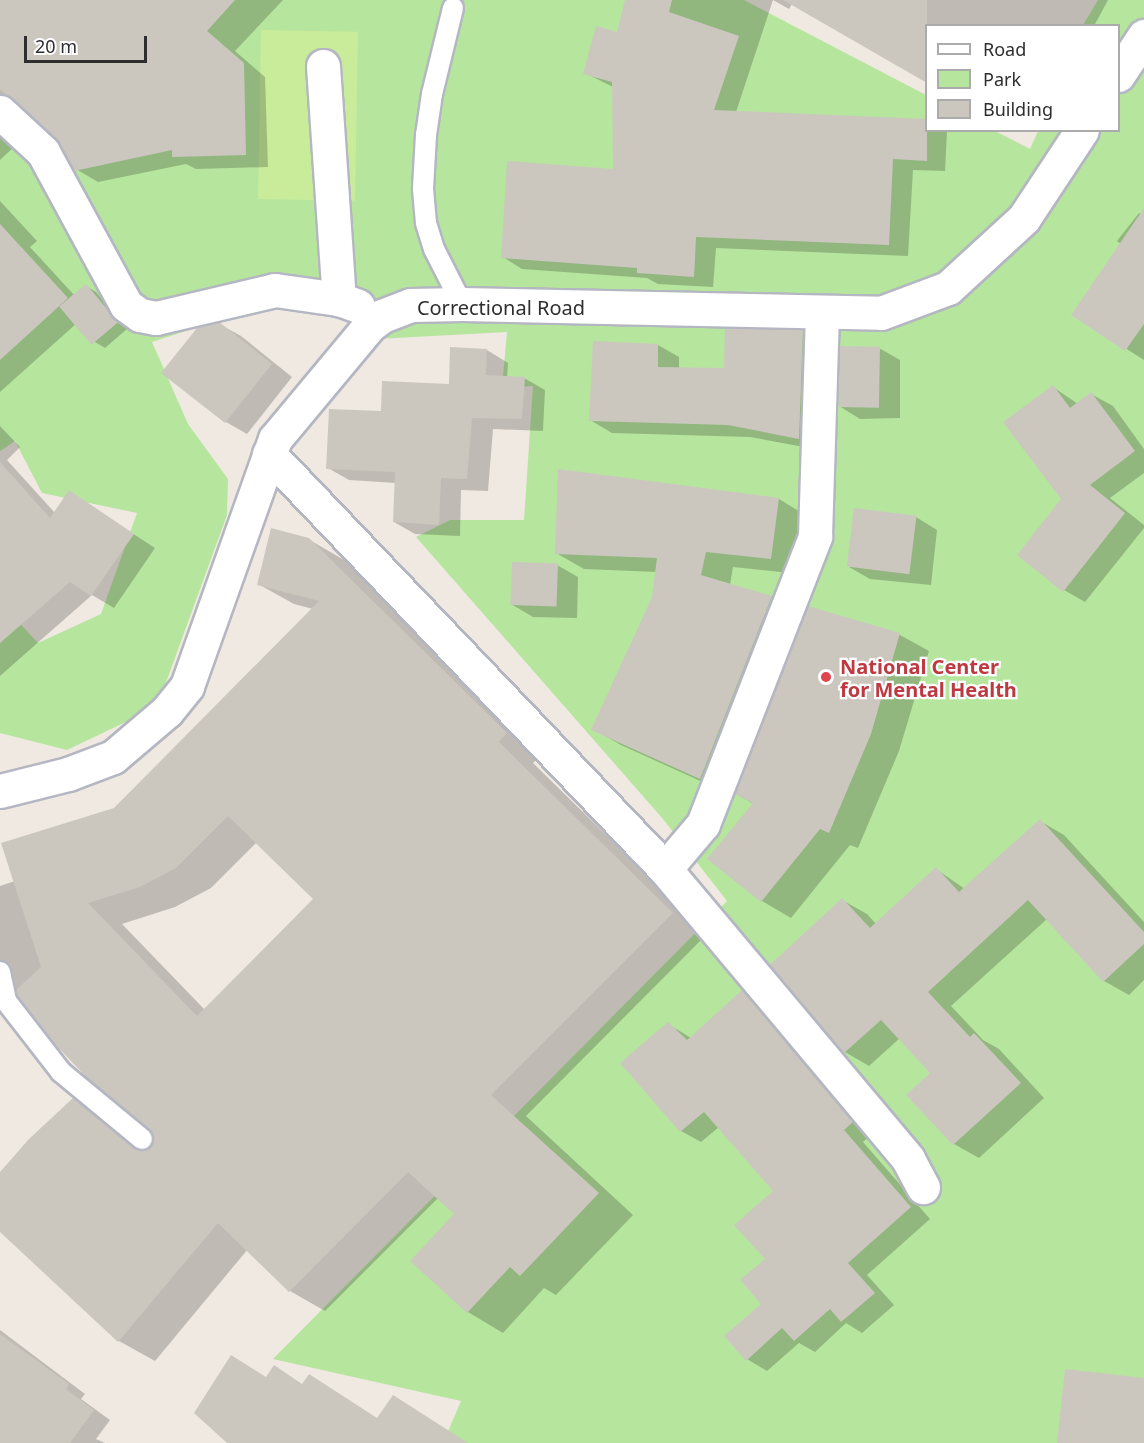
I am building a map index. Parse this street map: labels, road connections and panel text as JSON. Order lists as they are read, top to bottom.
{
  "streets": {
    "street": ["Correctional Road"]
  },
  "places": ["National Center for Mental Health"],
  "legend": ["Road", "Park", "Building"],
  "scale_bar": "20 m"
}
